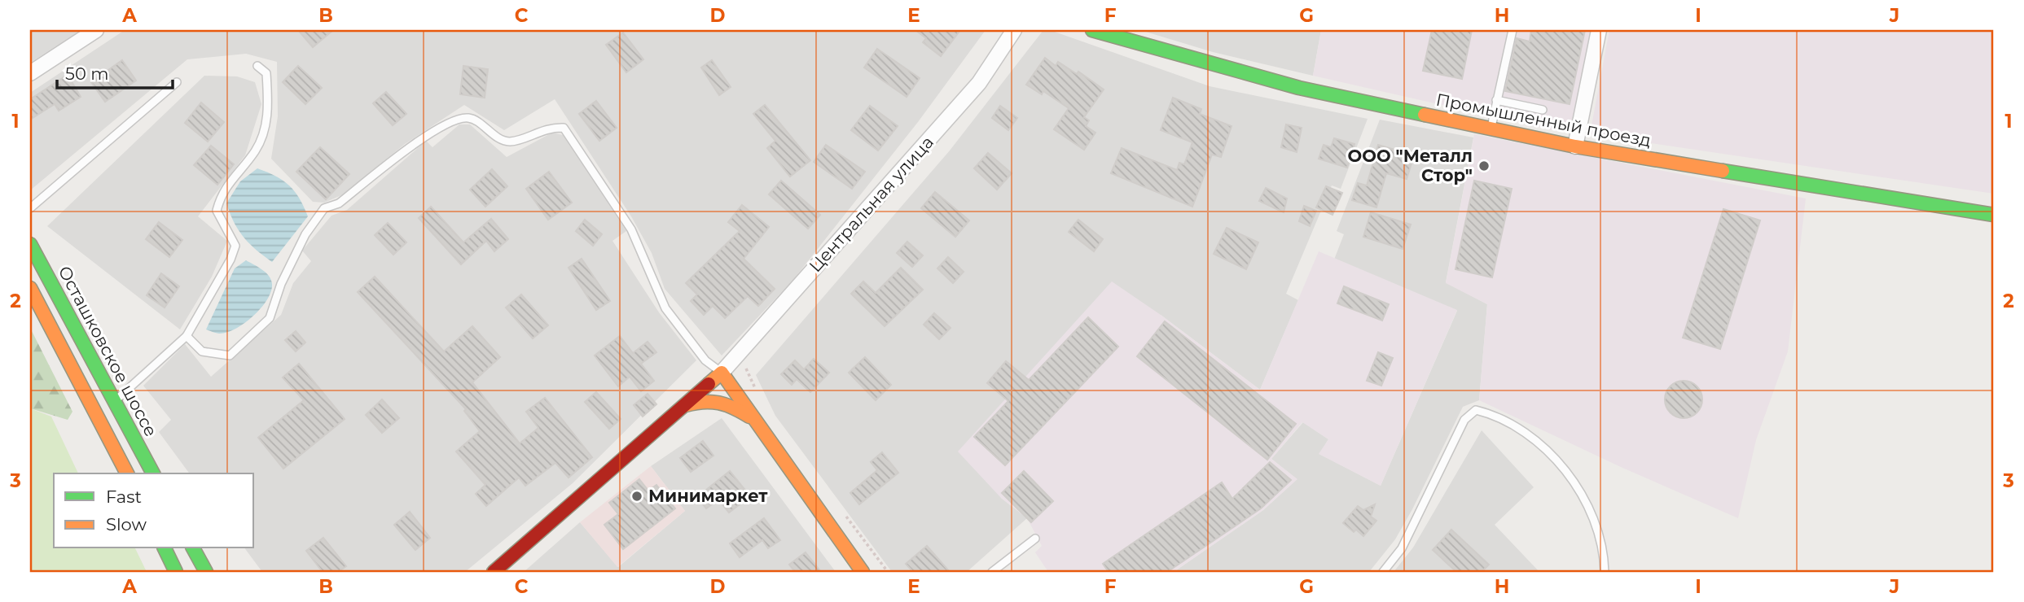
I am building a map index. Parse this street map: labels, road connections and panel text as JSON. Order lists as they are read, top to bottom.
{
  "streets": {
    "street": ["Промышленный проезд", "Центральная улица", "Осташковское шоссе"]
  },
  "places": ["ООО \"Металл Стор\"", "Минимаркет"],
  "legend": ["Fast", "Slow"],
  "scale_bar": "50 m",
  "grid": {
    "columns": [
      "A",
      "B",
      "C",
      "D",
      "E",
      "F",
      "G",
      "H",
      "I",
      "J"
    ],
    "rows": ["1", "2", "3"]
  }
}
